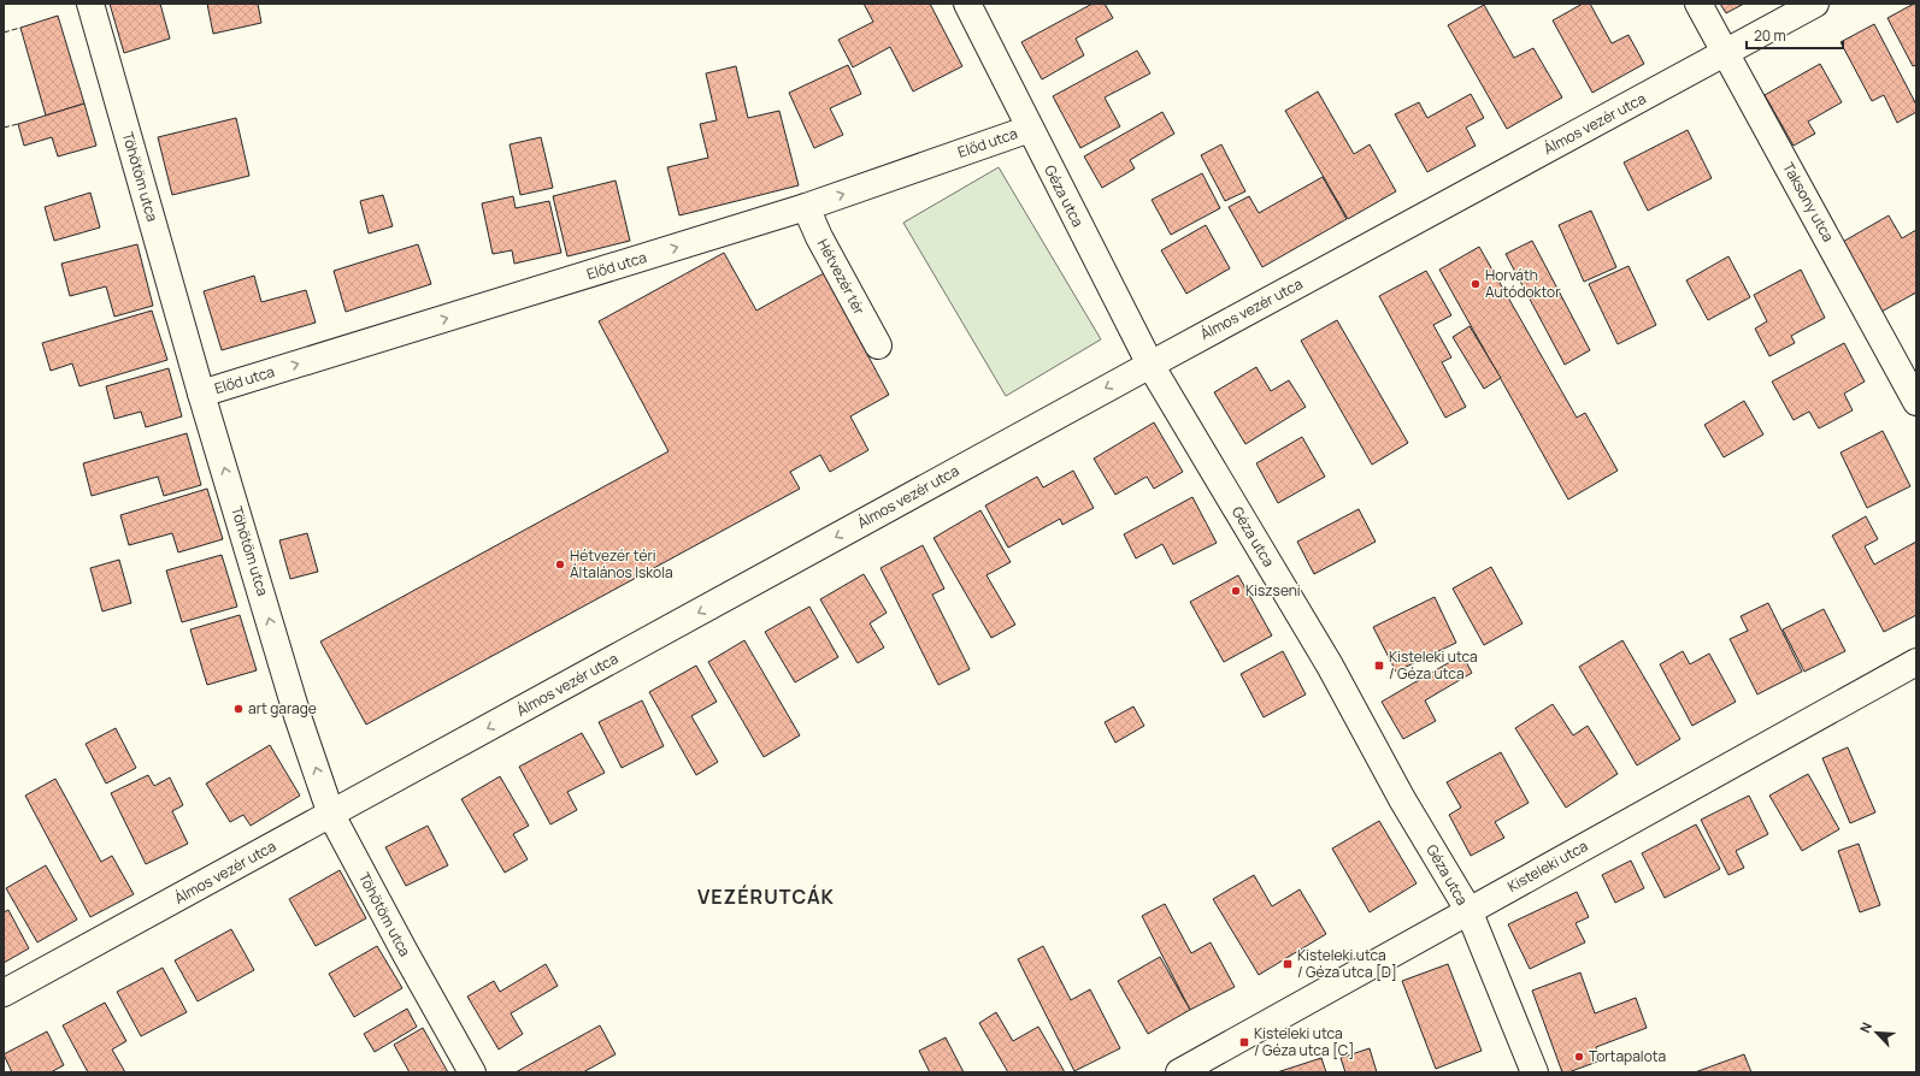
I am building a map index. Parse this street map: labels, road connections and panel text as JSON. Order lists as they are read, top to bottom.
{
  "streets": {
    "street": [
      "Álmos vezér utca",
      "Előd utca",
      "Töhötöm utca",
      "Géza utca",
      "Taksony utca",
      "Hétvezér tér",
      "Kisteleki utca"
    ]
  },
  "crossings": [
    ["Álmos vezér utca", "Töhötöm utca"],
    ["Álmos vezér utca", "Géza utca"],
    ["Álmos vezér utca", "Taksony utca"],
    ["Előd utca", "Töhötöm utca"],
    ["Előd utca", "Géza utca"],
    ["Előd utca", "Hétvezér tér"],
    ["Géza utca", "Kisteleki utca"]
  ],
  "one_way": ["Álmos vezér utca", "Előd utca", "Töhötöm utca"],
  "districts": ["VEZÉRUTCÁK"],
  "places": {
    "other": [
      "Horváth Autódoktor",
      "Hétvezér téri Általános Iskola",
      "Kiszseni",
      "art garage",
      "Tortapalota"
    ],
    "transit": ["Kisteleki utca / Géza utca", "Kisteleki utca / Géza utca [D]", "Kisteleki utca / Géza utca [C]"]
  },
  "scale_bar": "20 m",
  "north": "top left"
}
